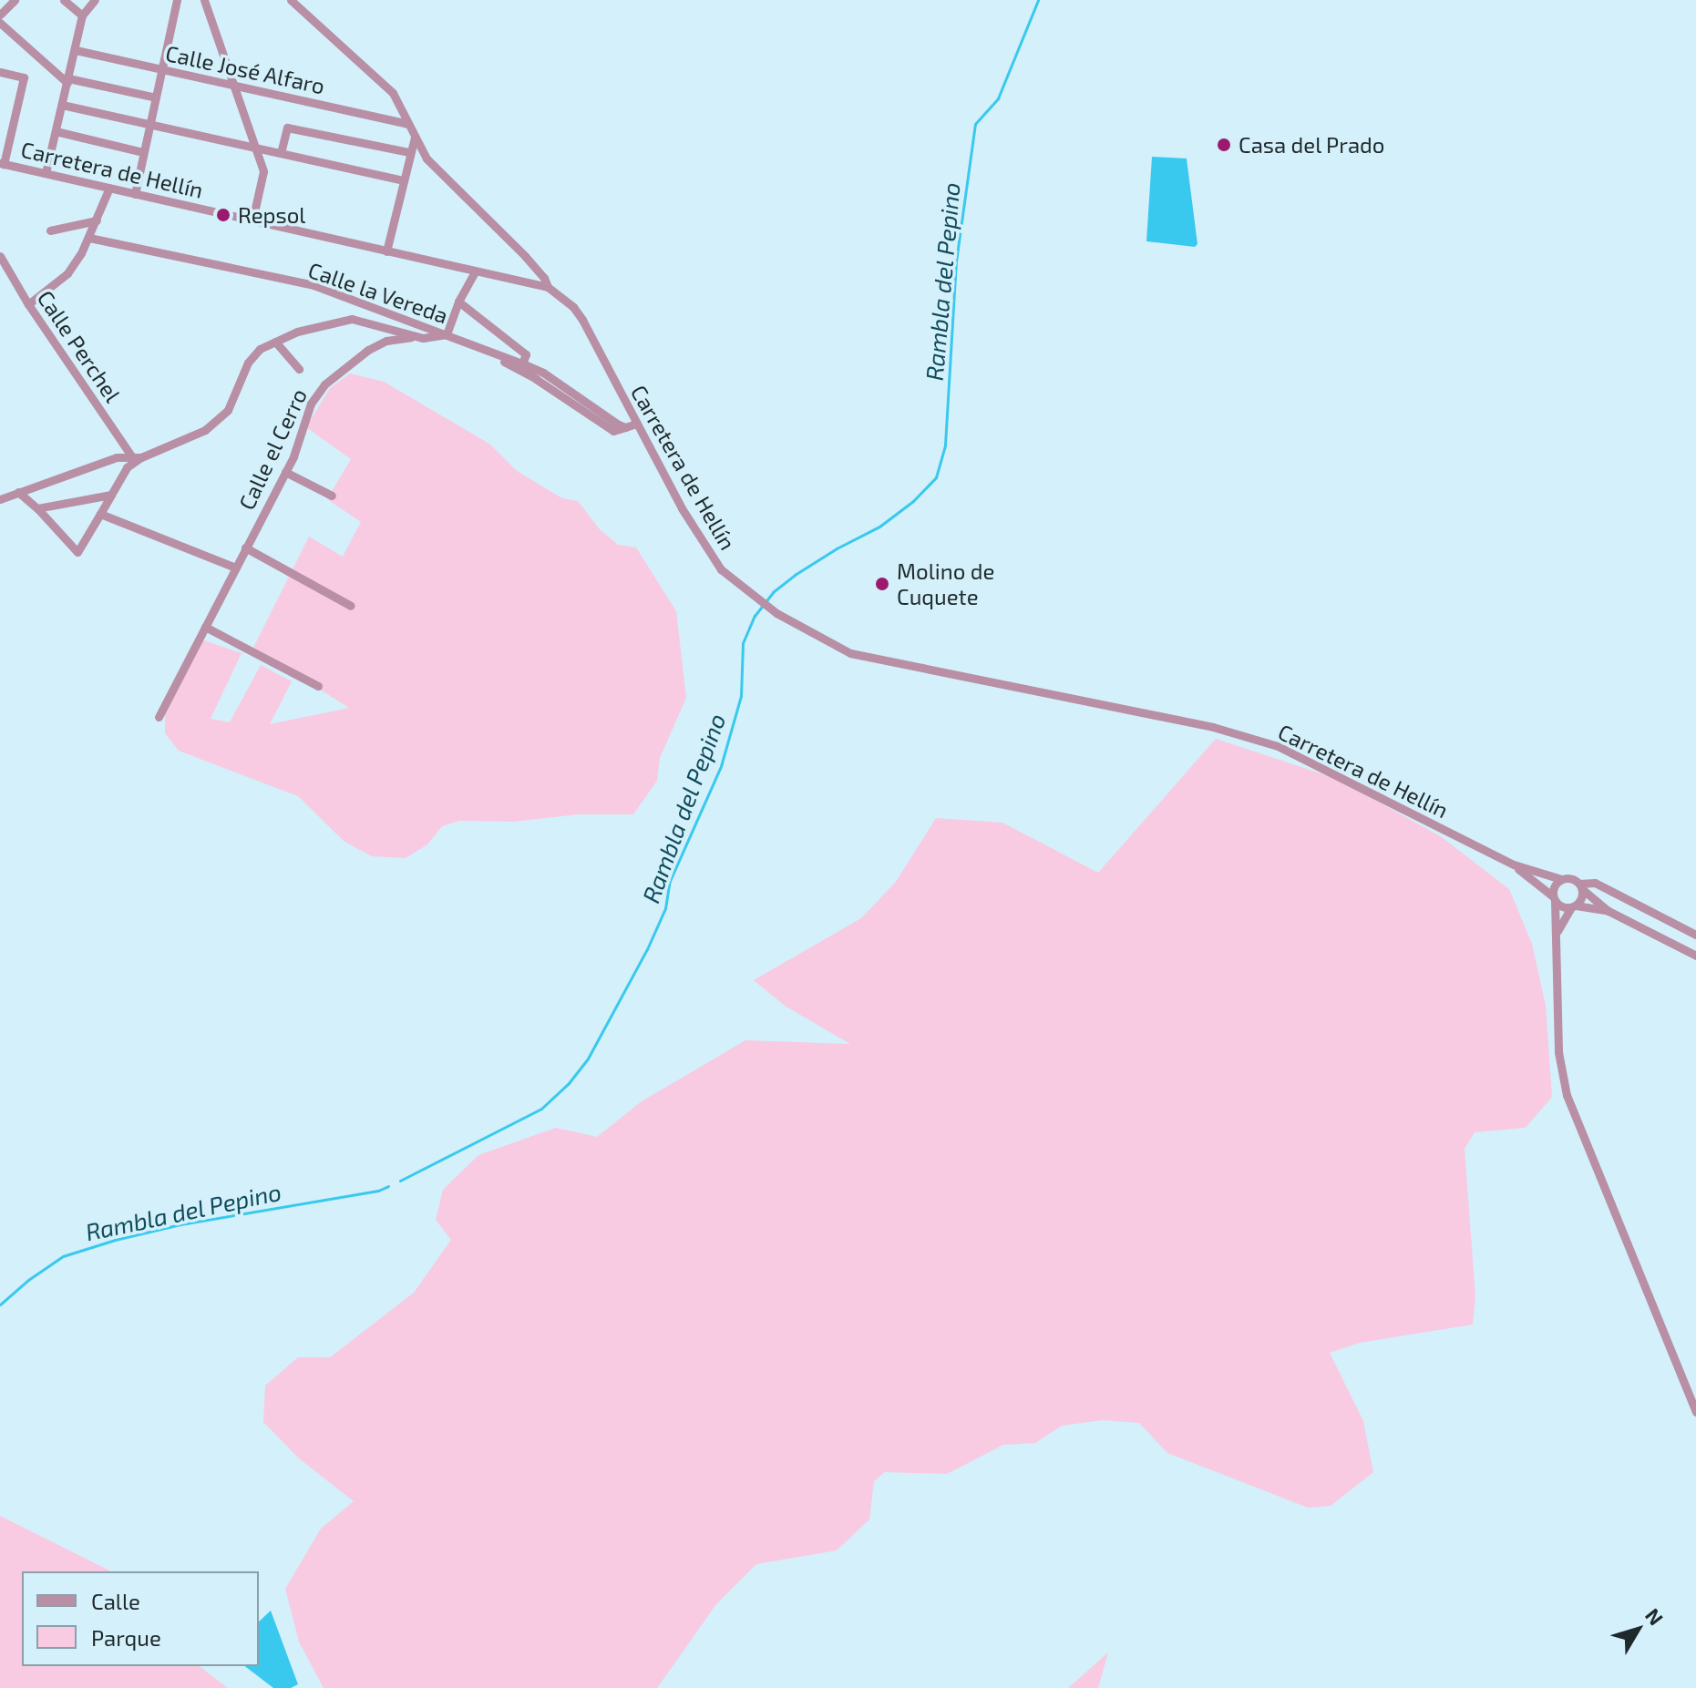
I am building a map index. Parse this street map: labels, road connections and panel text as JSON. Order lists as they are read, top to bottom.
{
  "streets": {
    "street": [
      "Calle José Alfaro",
      "Carretera de Hellín",
      "Calle la Vereda",
      "Calle Perchel",
      "Calle el Cerro"
    ]
  },
  "water": ["Rambla del Pepino"],
  "places": ["Casa del Prado", "Repsol", "Molino de Cuquete"],
  "legend": ["Calle", "Parque"],
  "north": "top right"
}
